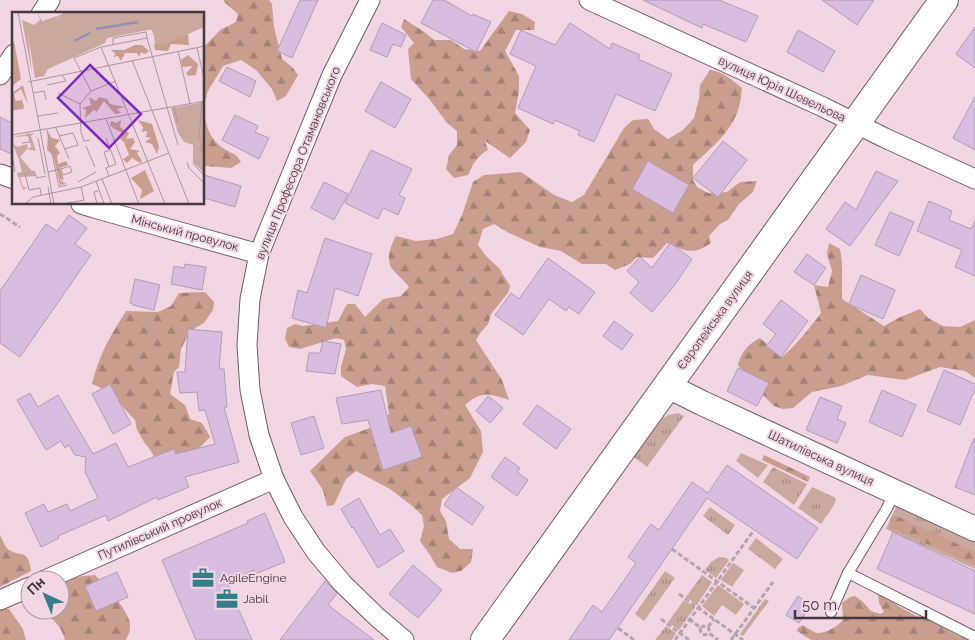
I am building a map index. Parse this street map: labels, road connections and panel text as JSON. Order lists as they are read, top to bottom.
{
  "streets": {
    "main road": ["Європейська вулиця"],
    "street": [
      "вулиця Юрія Шевельова",
      "вулиця Професора Отамановського",
      "Мінський провулок",
      "Шатилівська вулиця",
      "Путилівський провулок"
    ]
  },
  "crossings": [
    ["вулиця Юрія Шевельова", "Європейська вулиця"],
    ["вулиця Професора Отамановського", "Мінський провулок"],
    ["вулиця Професора Отамановського", "Путилівський провулок"],
    ["Європейська вулиця", "Шатилівська вулиця"]
  ],
  "places": {
    "office": ["AgileEngine", "Jabil"]
  },
  "scale_bar": "50 m",
  "north": "top left"
}
